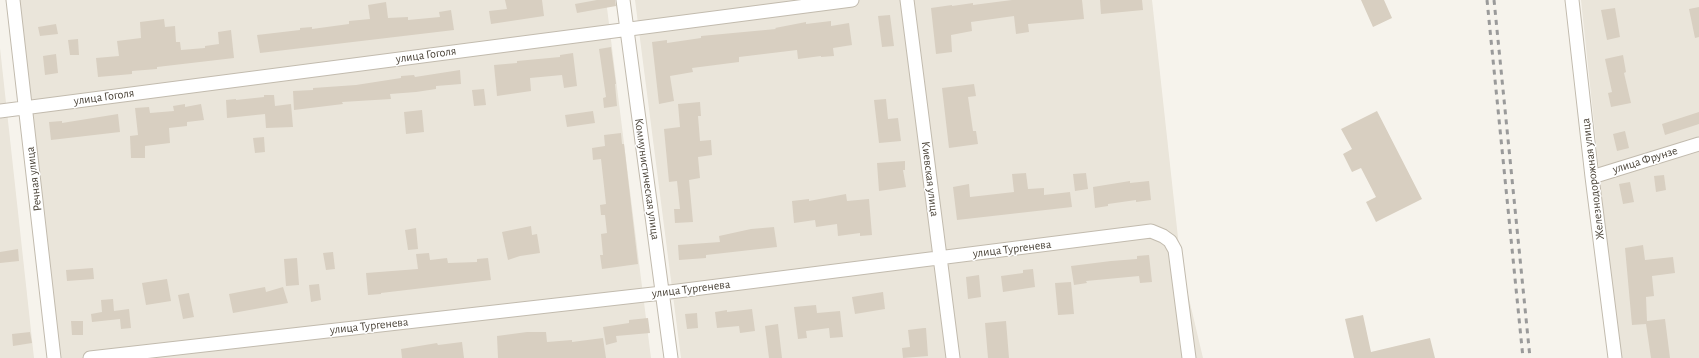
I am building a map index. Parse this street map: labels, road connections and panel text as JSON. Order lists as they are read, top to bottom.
{
  "streets": {
    "street": [
      "улица Гоголя",
      "улица Фрунзе",
      "Речная улица",
      "Коммунистическая улица",
      "Киевская улица",
      "Железнодорожная улица",
      "улица Тургенева"
    ]
  },
  "crossings": [
    ["улица Гоголя", "Речная улица"],
    ["улица Гоголя", "Коммунистическая улица"],
    ["улица Фрунзе", "Железнодорожная улица"],
    ["Коммунистическая улица", "улица Тургенева"],
    ["Киевская улица", "улица Тургенева"]
  ]
}
